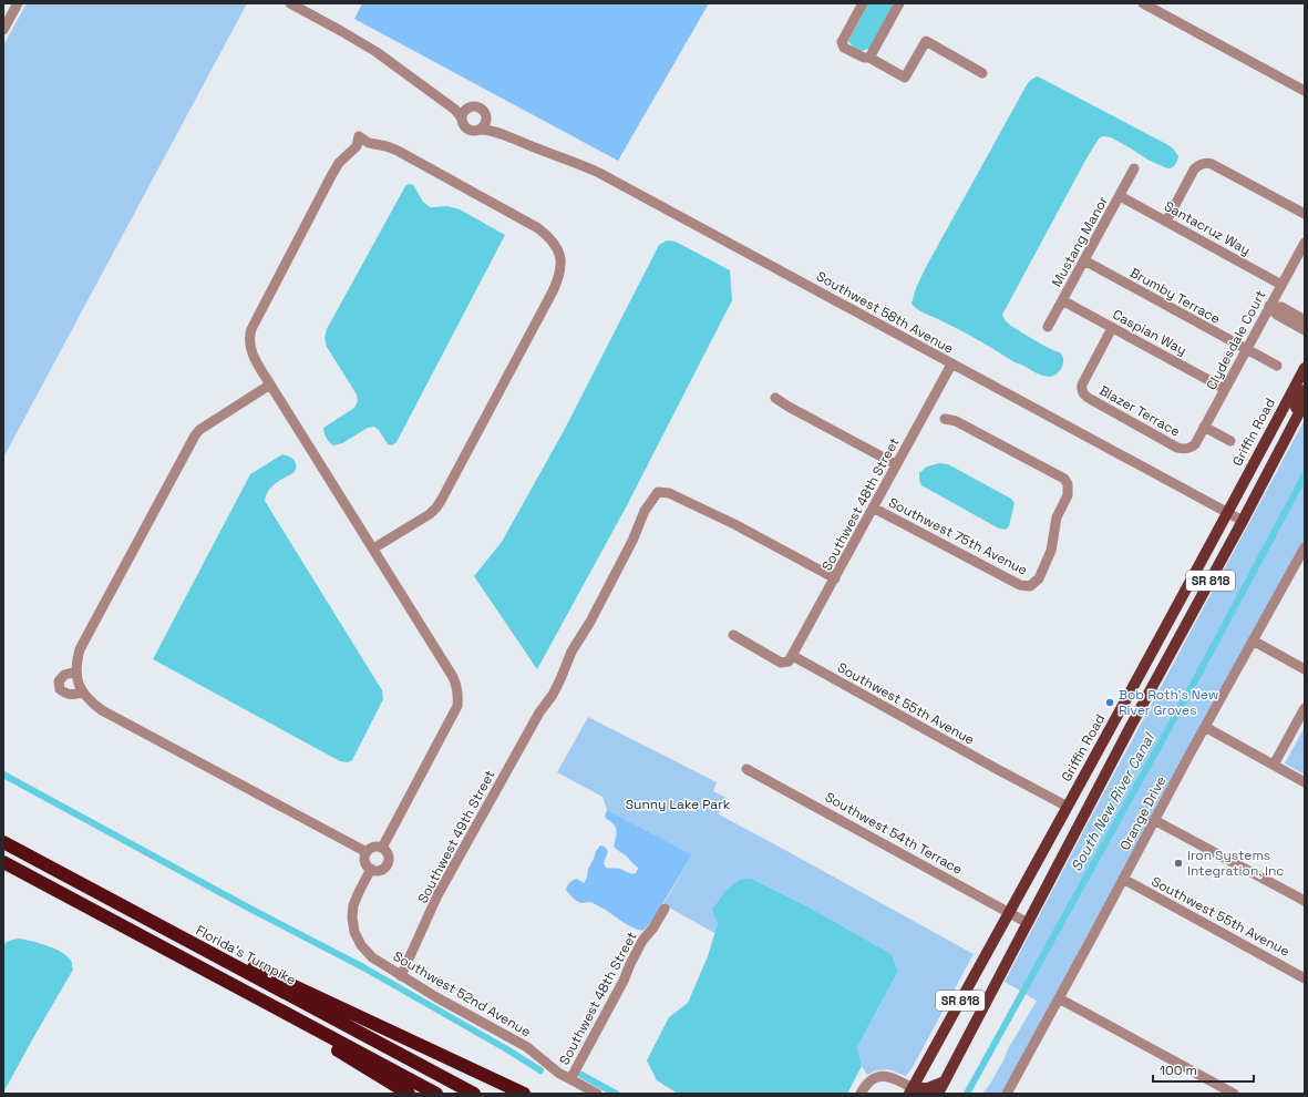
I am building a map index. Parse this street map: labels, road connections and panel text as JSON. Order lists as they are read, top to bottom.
{
  "streets": {
    "highway": ["Florida's Turnpike"],
    "main road": ["Griffin Road", "SR 818"],
    "street": [
      "Santacruz Way",
      "Mustang Manor",
      "Brumby Terrace",
      "Southwest 58th Avenue",
      "Caspian Way",
      "Clydesdale Court",
      "Blazer Terrace",
      "Southwest 48th Street",
      "Southwest 75th Avenue",
      "Southwest 55th Avenue",
      "Orange Drive",
      "Southwest 54th Terrace",
      "Southwest 49th Street",
      "Southwest 52nd Avenue"
    ]
  },
  "crossings": [
    ["Santacruz Way", "Mustang Manor"],
    ["Santacruz Way", "Clydesdale Court"],
    ["Mustang Manor", "Brumby Terrace"],
    ["Mustang Manor", "Caspian Way"],
    ["Brumby Terrace", "Clydesdale Court"],
    ["Southwest 58th Avenue", "Griffin Road"],
    ["Southwest 58th Avenue", "Southwest 48th Street"],
    ["Southwest 58th Avenue", "SR 818"],
    ["Caspian Way", "Clydesdale Court"],
    ["Caspian Way", "Blazer Terrace"],
    ["Clydesdale Court", "Blazer Terrace"],
    ["Griffin Road", "Southwest 55th Avenue"],
    ["Griffin Road", "Southwest 54th Terrace"],
    ["Southwest 48th Street", "Southwest 75th Avenue"],
    ["Southwest 48th Street", "Southwest 55th Avenue"],
    ["Southwest 48th Street", "Southwest 49th Street"],
    ["Southwest 48th Street", "Southwest 52nd Avenue"],
    ["SR 818", "Southwest 54th Terrace"],
    ["Southwest 55th Avenue", "Orange Drive"],
    ["Southwest 49th Street", "Southwest 52nd Avenue"]
  ],
  "water": ["South New River Canal"],
  "parks": ["Sunny Lake Park"],
  "places": ["Bob Roth's New River Groves", "Iron Systems Integration, Inc"],
  "scale_bar": "100 m"
}
